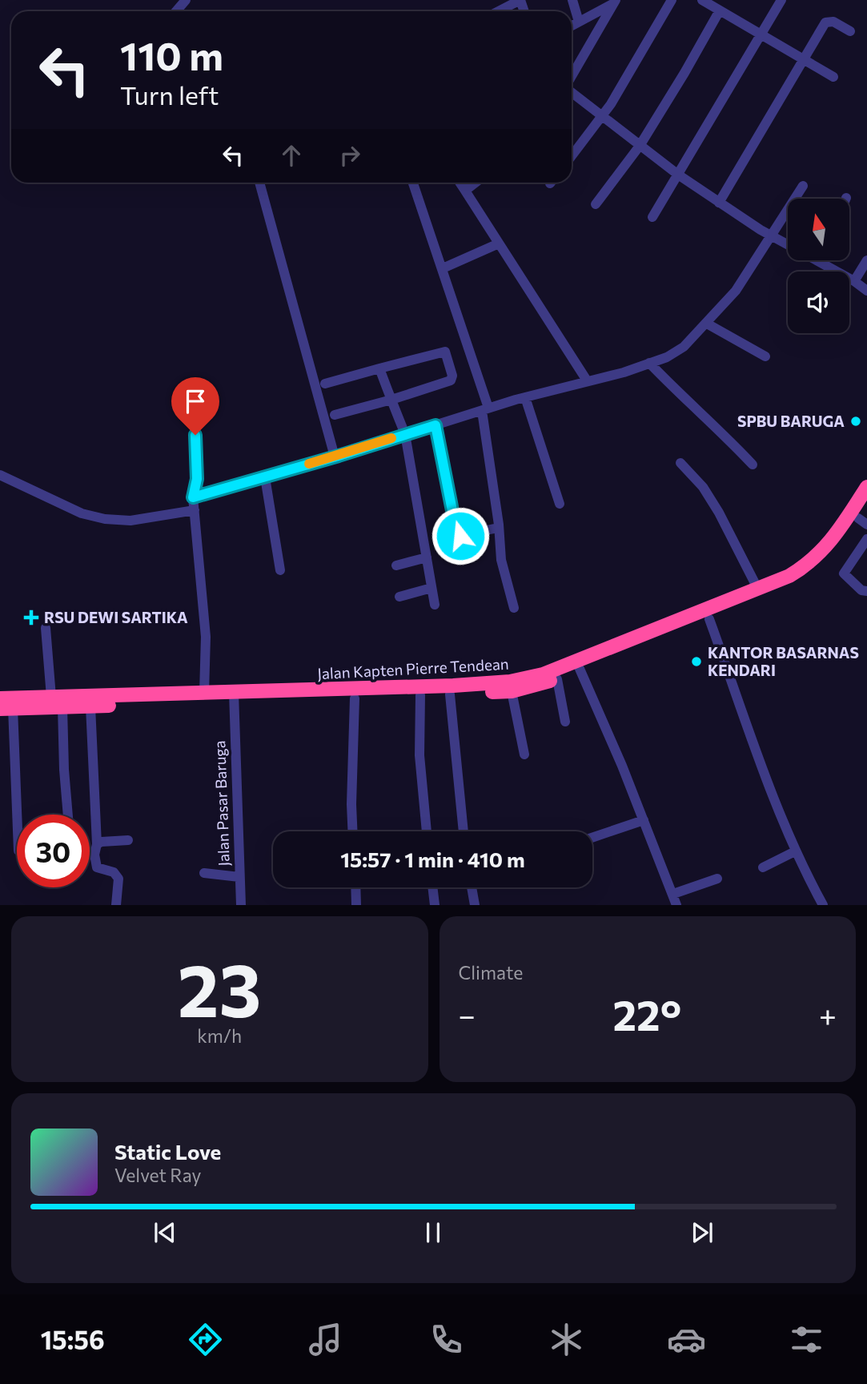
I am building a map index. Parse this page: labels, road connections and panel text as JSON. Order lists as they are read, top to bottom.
{
  "streets": {
    "highway": ["Jalan Kapten Pierre Tendean"],
    "street": ["Jalan Pasar Baruga"]
  },
  "crossings": [
    ["Jalan Kapten Pierre Tendean", "Jalan Pasar Baruga"]
  ],
  "places": {
    "other": ["SPBU BARUGA", "KANTOR BASARNAS KENDARI"],
    "health": ["RSU DEWI SARTIKA"]
  },
  "north": "top",
  "page": {
    "turn": ["110 m", "Turn left"],
    "limit": "30",
    "trip": "15:57 · 1 min · 410 m",
    "tile": [
      ["23", "km/h"],
      "Climate"
    ],
    "heat": ["−", "22°", "+"],
    "song": ["Static Love", "Velvet Ray"],
    "tabs": "15:56"
  }
}
